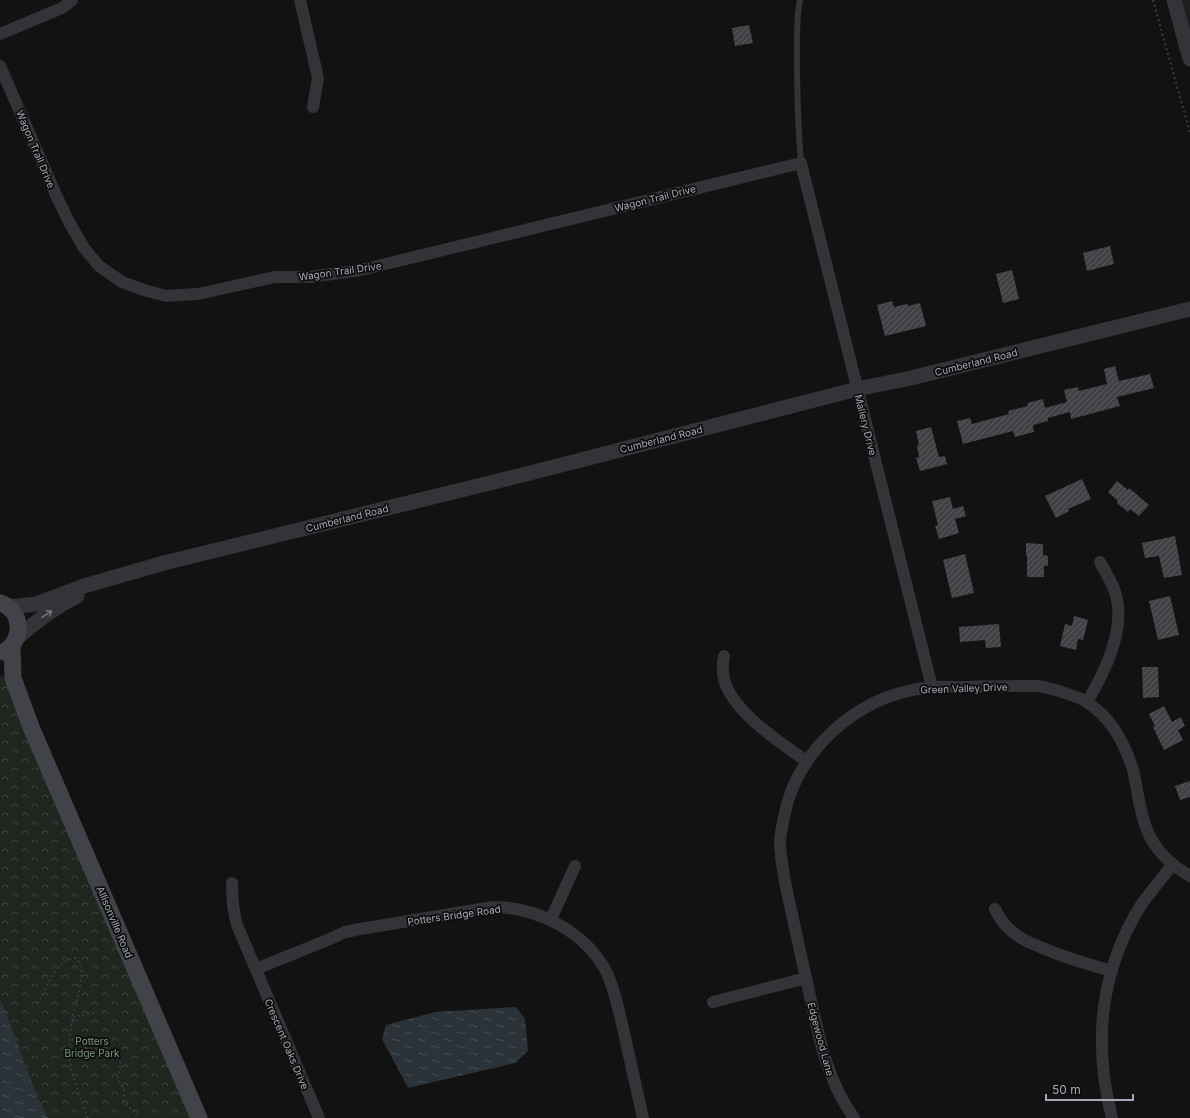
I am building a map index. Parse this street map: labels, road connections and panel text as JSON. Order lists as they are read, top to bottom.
{
  "streets": {
    "main road": ["Allisonville Road"],
    "street": [
      "Wagon Trail Drive",
      "Cumberland Road",
      "Mallery Drive",
      "Green Valley Drive",
      "Potters Bridge Road",
      "Edgewood Lane",
      "Crescent Oaks Drive"
    ]
  },
  "crossings": [
    ["Wagon Trail Drive", "Mallery Drive"],
    ["Cumberland Road", "Mallery Drive"],
    ["Cumberland Road", "Allisonville Road"],
    ["Mallery Drive", "Green Valley Drive"],
    ["Green Valley Drive", "Edgewood Lane"],
    ["Potters Bridge Road", "Crescent Oaks Drive"]
  ],
  "parks": ["Potters Bridge Park"],
  "scale_bar": "50 m"
}
